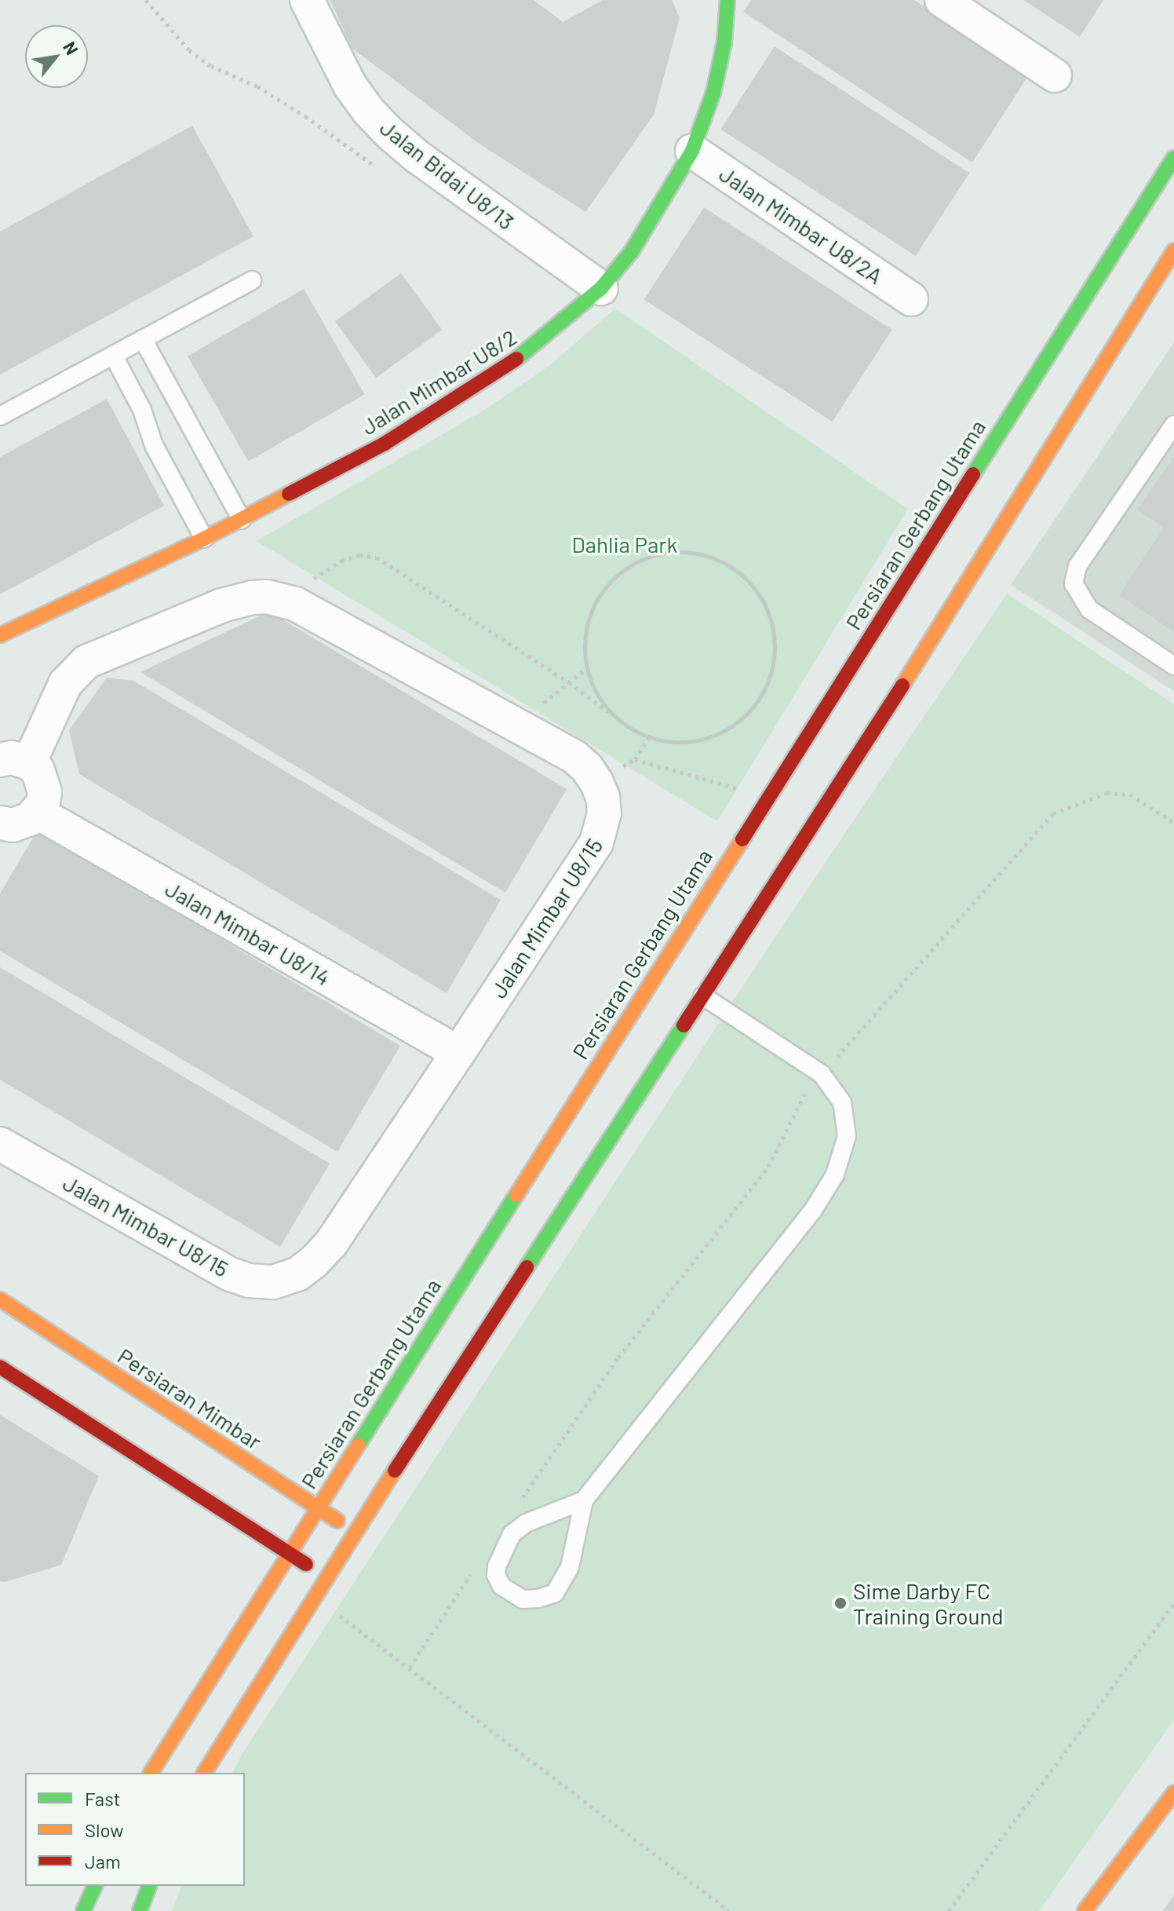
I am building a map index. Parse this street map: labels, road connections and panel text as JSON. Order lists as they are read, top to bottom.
{
  "streets": {
    "main road": ["Jalan Mimbar U8/2", "Persiaran Gerbang Utama", "Persiaran Mimbar"],
    "street": [
      "Jalan Bidai U8/13",
      "Jalan Mimbar U8/2A",
      "Jalan Mimbar U8/15",
      "Jalan Mimbar U8/14"
    ]
  },
  "crossings": [
    ["Jalan Bidai U8/13", "Jalan Mimbar U8/2"],
    ["Jalan Mimbar U8/2A", "Jalan Mimbar U8/2"],
    ["Persiaran Gerbang Utama", "Persiaran Mimbar"],
    ["Jalan Mimbar U8/15", "Jalan Mimbar U8/14"]
  ],
  "parks": ["Dahlia Park"],
  "places": ["Sime Darby FC Training Ground"],
  "legend": ["Fast", "Slow", "Jam"],
  "north": "top right"
}
